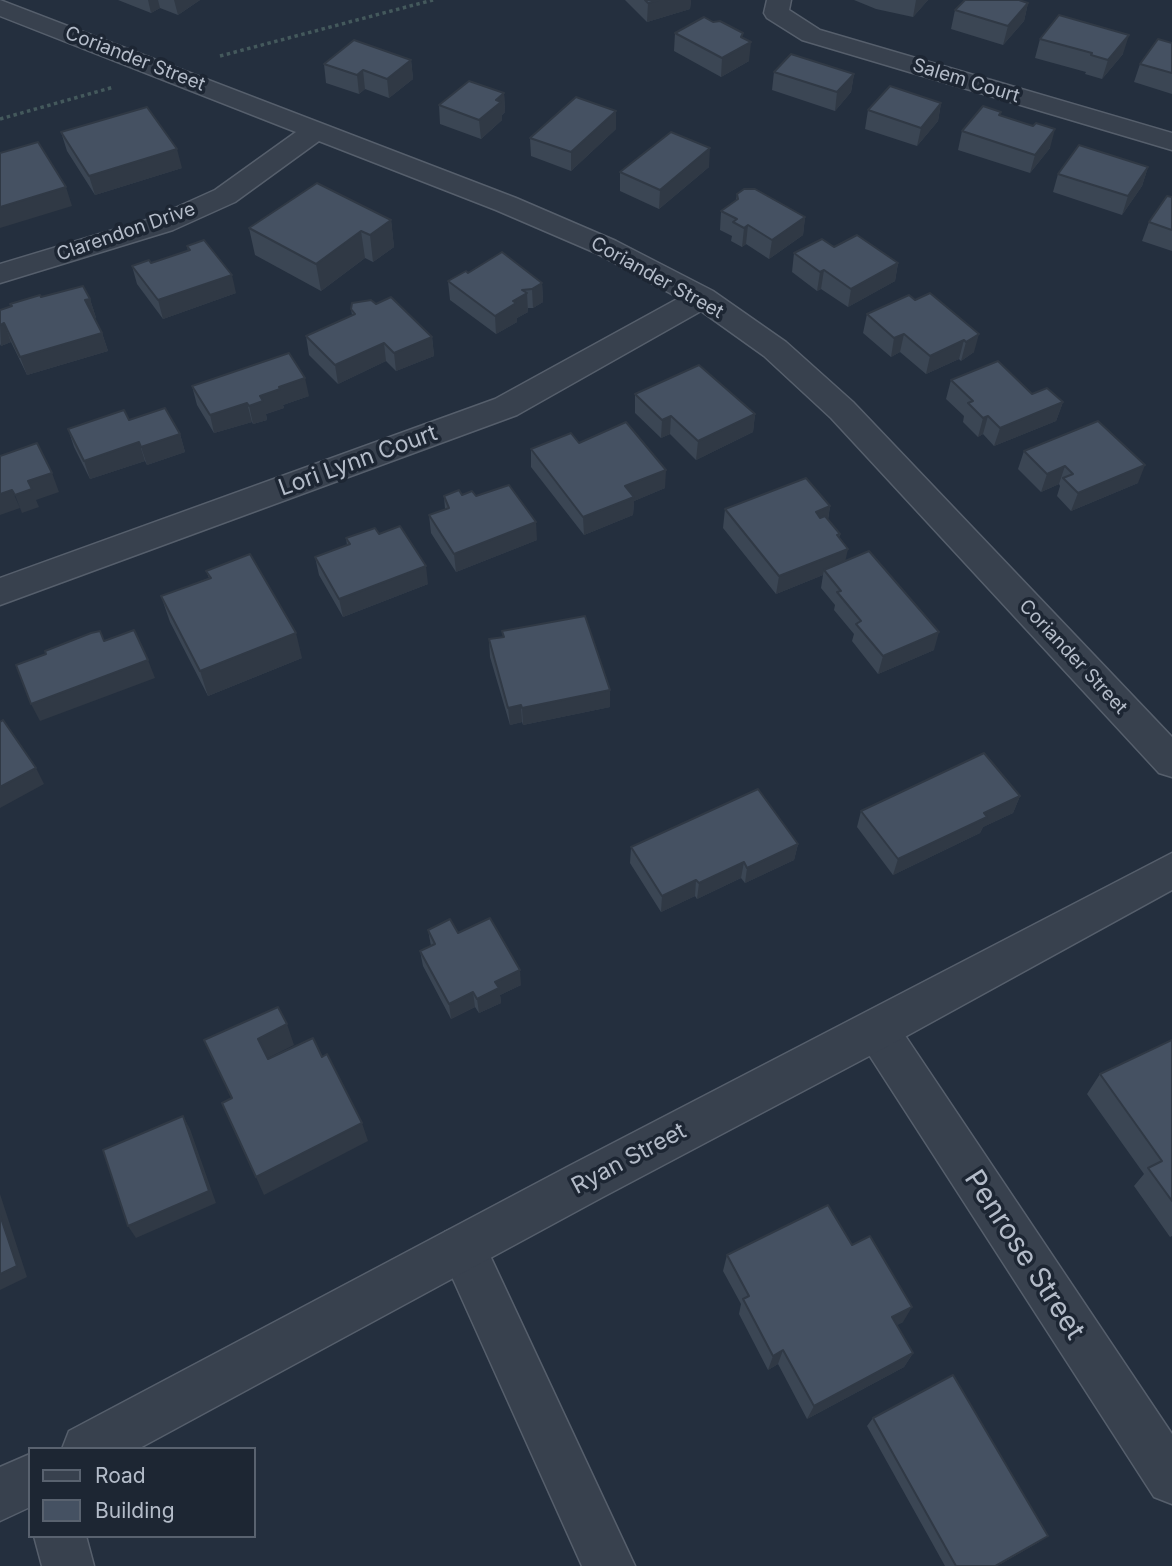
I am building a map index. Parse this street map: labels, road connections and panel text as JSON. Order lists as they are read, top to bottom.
{
  "streets": {
    "street": [
      "Coriander Street",
      "Salem Court",
      "Clarendon Drive",
      "Lori Lynn Court",
      "Ryan Street",
      "Penrose Street"
    ]
  },
  "crossings": [
    ["Coriander Street", "Clarendon Drive"],
    ["Coriander Street", "Lori Lynn Court"],
    ["Ryan Street", "Penrose Street"]
  ],
  "legend": ["Road", "Building"]
}
